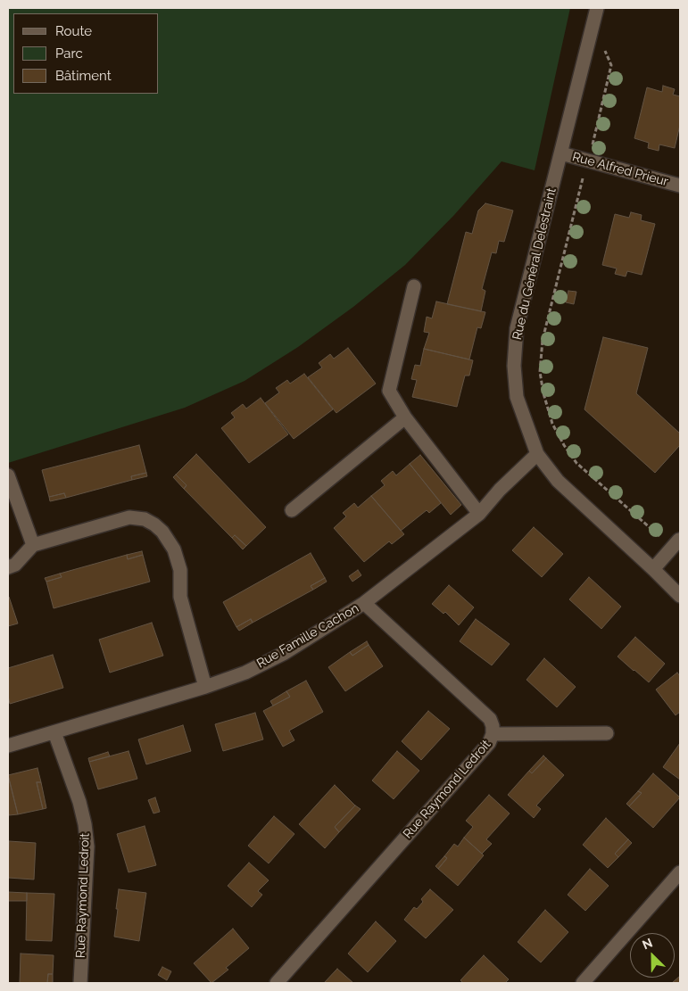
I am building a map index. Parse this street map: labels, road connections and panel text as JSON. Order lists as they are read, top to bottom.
{
  "streets": {
    "street": [
      "Rue Alfred Prieur",
      "Rue du Général Delestraint",
      "Rue Famille Cachon",
      "Rue Raymond Ledroit"
    ]
  },
  "crossings": [
    ["Rue Alfred Prieur", "Rue du Général Delestraint"],
    ["Rue du Général Delestraint", "Rue Famille Cachon"],
    ["Rue Famille Cachon", "Rue Raymond Ledroit"]
  ],
  "legend": ["Route", "Parc", "Bâtiment"],
  "north": "top left"
}
